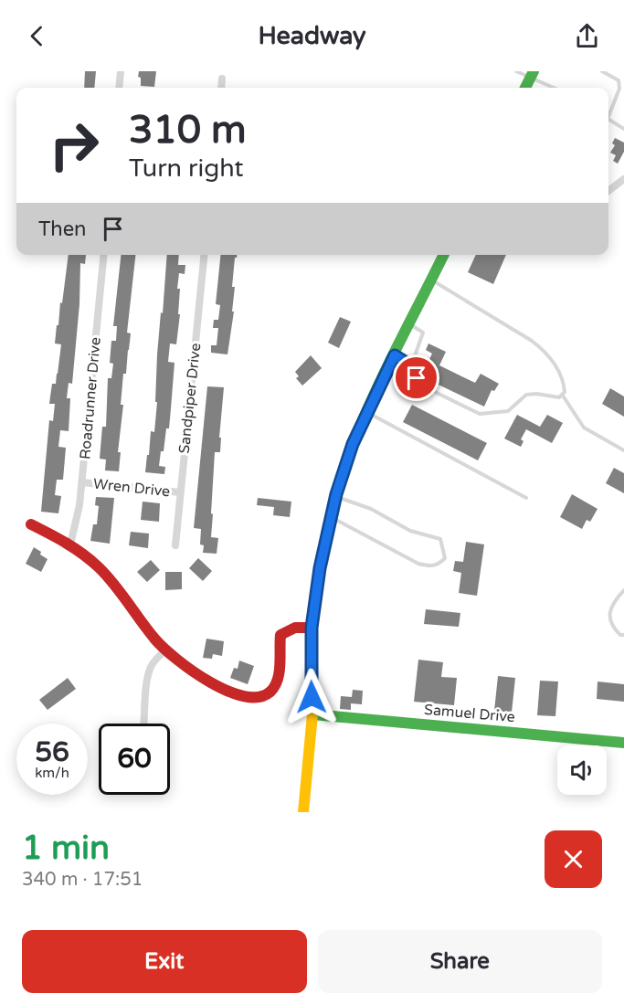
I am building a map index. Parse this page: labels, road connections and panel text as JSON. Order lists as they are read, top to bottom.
{
  "streets": {
    "street": [
      "Roadrunner Drive",
      "Sandpiper Drive",
      "Wren Drive",
      "Samuel Drive"
    ]
  },
  "crossings": [
    ["Roadrunner Drive", "Wren Drive"],
    ["Sandpiper Drive", "Wren Drive"]
  ],
  "page": {
    "header": "Headway",
    "turn": ["310 m", "Turn right"],
    "then": "Then",
    "speed": "56 km/h",
    "limit": "60",
    "heading": ["1 min", "340 m · 17:51"],
    "buttons": ["Exit", "Share"]
  }
}
